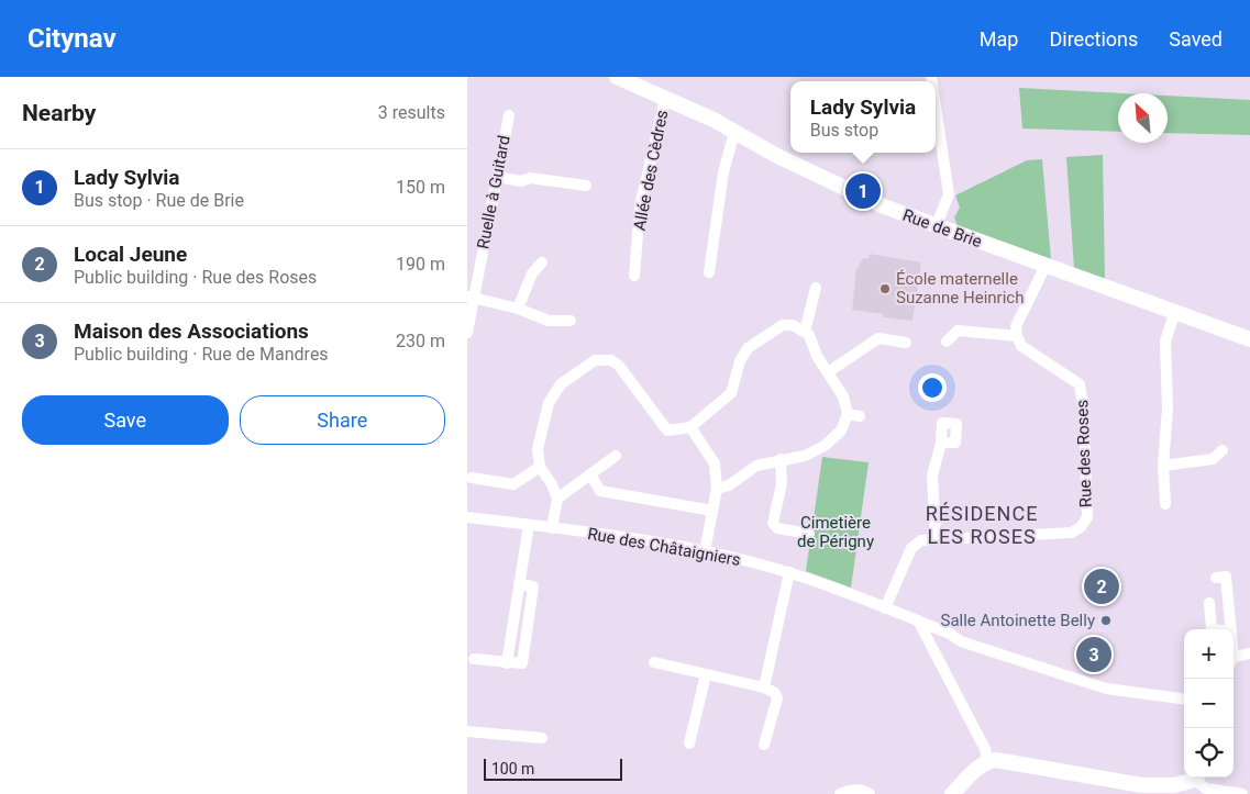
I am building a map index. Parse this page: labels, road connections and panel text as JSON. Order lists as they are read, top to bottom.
{
  "streets": {
    "street": [
      "Allée des Cèdres",
      "Ruelle à Guitard",
      "Rue de Brie",
      "Rue des Roses",
      "Rue des Châtaigniers"
    ]
  },
  "crossings": [
    ["Allée des Cèdres", "Rue de Brie"],
    ["Rue des Roses", "Rue des Châtaigniers"]
  ],
  "districts": ["RÉSIDENCE LES ROSES"],
  "parks": ["Cimetière de Périgny"],
  "places": ["École maternelle Suzanne Heinrich", "Salle Antoinette Belly"],
  "scale_bar": "100 m",
  "north": "top left",
  "page": {
    "header": "Citynav",
    "nav": ["Map", "Directions", "Saved"],
    "heading": ["Nearby", "3 results"],
    "popup": ["Lady Sylvia", "Bus stop"],
    "list": [
      {
        "mark": "1",
        "name": "Lady Sylvia",
        "note": "Bus stop · Rue de Brie",
        "value": "150 m"
      },
      {
        "mark": "2",
        "name": "Local Jeune",
        "note": "Public building · Rue des Roses",
        "value": "190 m"
      },
      {
        "mark": "3",
        "name": "Maison des Associations",
        "note": "Public building · Rue de Mandres",
        "value": "230 m"
      }
    ],
    "pins": ["1", "2", "3"],
    "buttons": ["Save", "Share"],
    "map_buttons": ["+", "−"],
    "scale": "100 m"
  }
}
